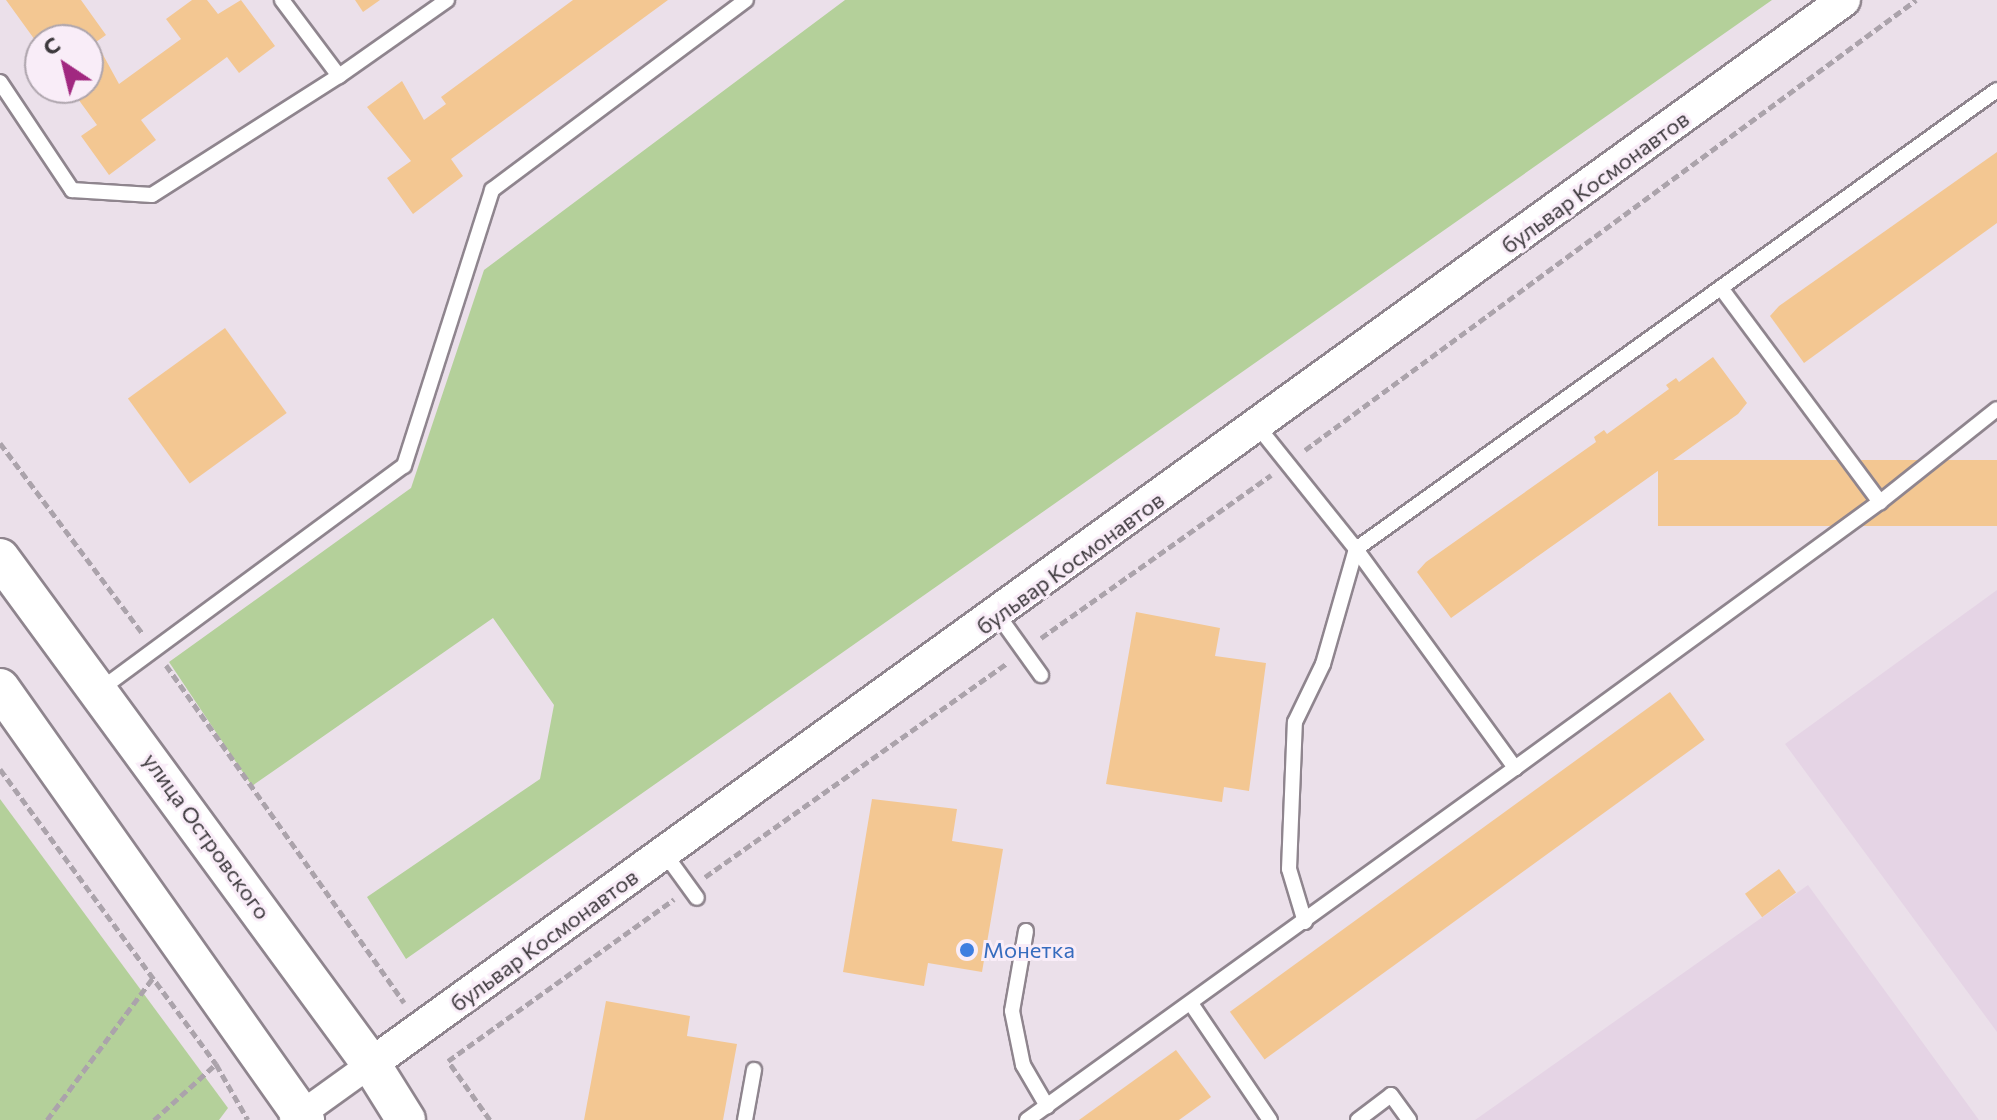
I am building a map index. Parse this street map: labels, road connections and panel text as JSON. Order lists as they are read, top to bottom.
{
  "streets": {
    "main road": ["улица Островского"],
    "street": ["бульвар Космонавтов"]
  },
  "crossings": [
    ["бульвар Космонавтов", "улица Островского"]
  ],
  "places": ["Монетка"],
  "north": "top left"
}
